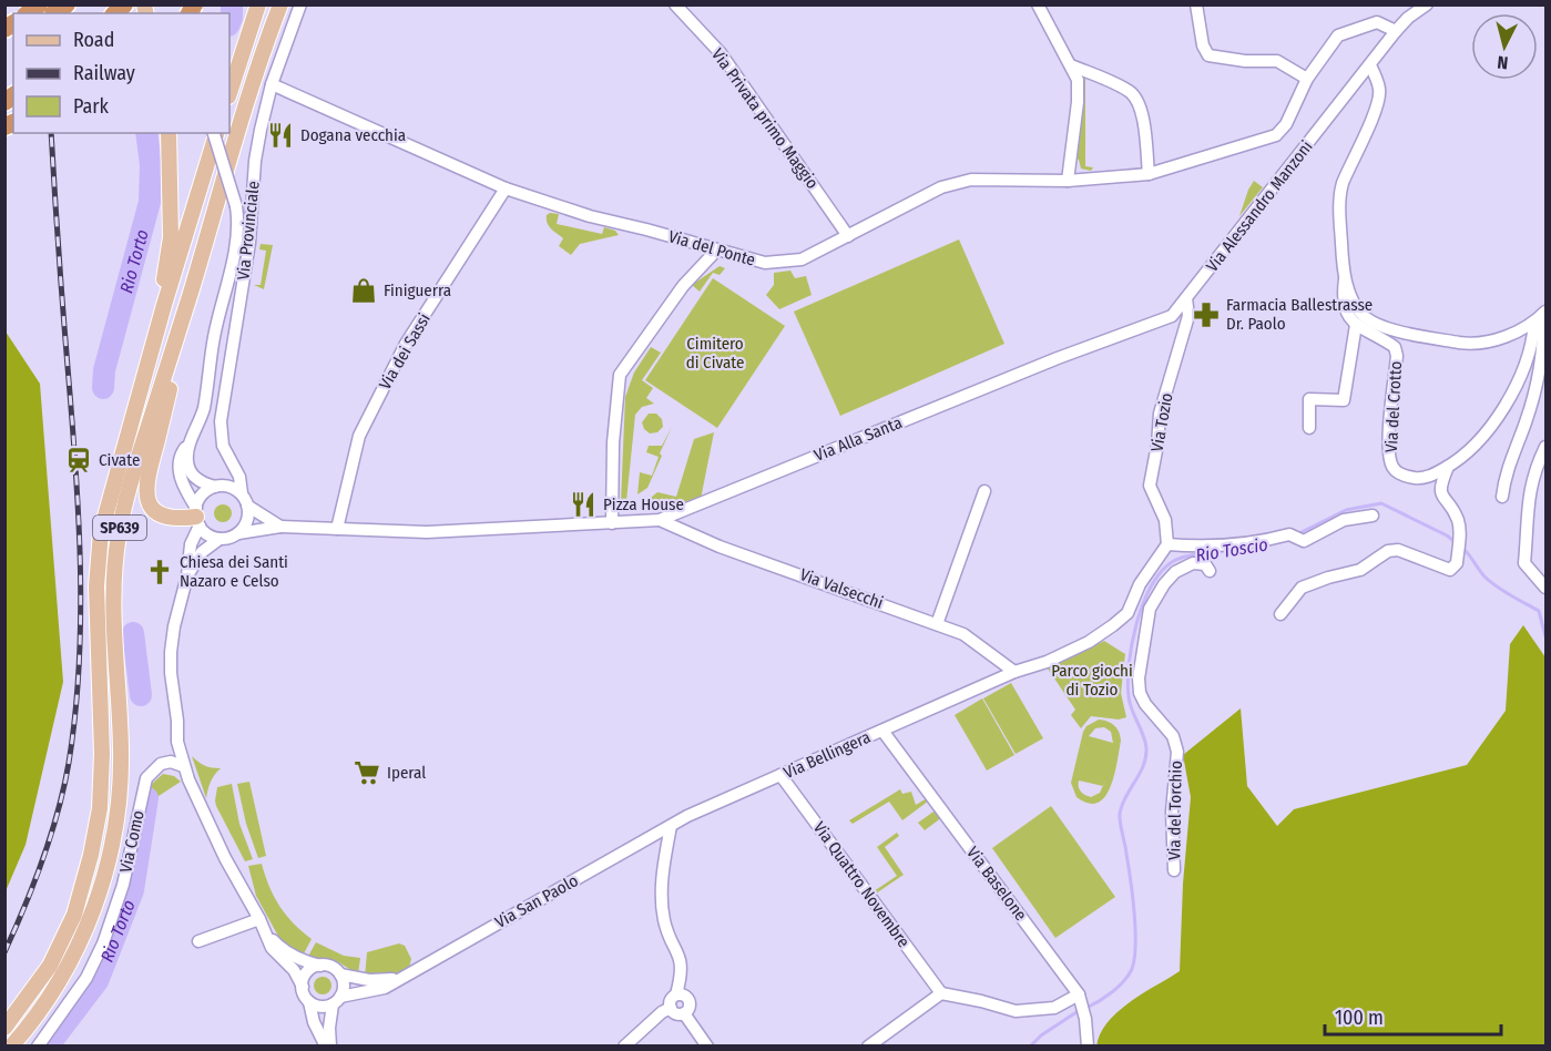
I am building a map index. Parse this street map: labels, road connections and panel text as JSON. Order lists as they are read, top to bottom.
{
  "streets": {
    "main road": ["SP639"],
    "street": [
      "Via Privata primo Maggio",
      "Via Alessandro Manzoni",
      "Via Provinciale",
      "Via del Ponte",
      "Via dei Sassi",
      "Via del Crotto",
      "Via Tozio",
      "Via Alla Santa",
      "Via Valsecchi",
      "Via Bellingera",
      "Via del Torchio",
      "Via Como",
      "Via Baselone",
      "Via Quattro Novembre",
      "Via San Paolo"
    ]
  },
  "crossings": [
    ["Via Privata primo Maggio", "Via del Ponte"],
    ["Via Alessandro Manzoni", "Via Tozio"],
    ["Via Alessandro Manzoni", "Via Alla Santa"],
    ["Via Provinciale", "Via del Ponte"],
    ["Via del Ponte", "Via dei Sassi"],
    ["Via Alla Santa", "Via Valsecchi"],
    ["Via Valsecchi", "Via Bellingera"],
    ["Via Bellingera", "Via del Torchio"],
    ["Via Bellingera", "Via Baselone"],
    ["Via Bellingera", "Via Quattro Novembre"],
    ["Via Bellingera", "Via San Paolo"]
  ],
  "water": ["Rio Torto", "Rio Toscio"],
  "parks": ["Cimitero di Civate", "Parco giochi di Tozio"],
  "places": {
    "restaurant": ["Dogana vecchia", "Pizza House"],
    "shop": ["Finiguerra"],
    "pharmacy": ["Farmacia Ballestrasse Dr. Paolo"],
    "station": ["Civate"],
    "church": ["Chiesa dei Santi Nazaro e Celso"],
    "supermarket": ["Iperal"]
  },
  "legend": ["Road", "Railway", "Park"],
  "scale_bar": "100 m",
  "north": "bottom"
}
